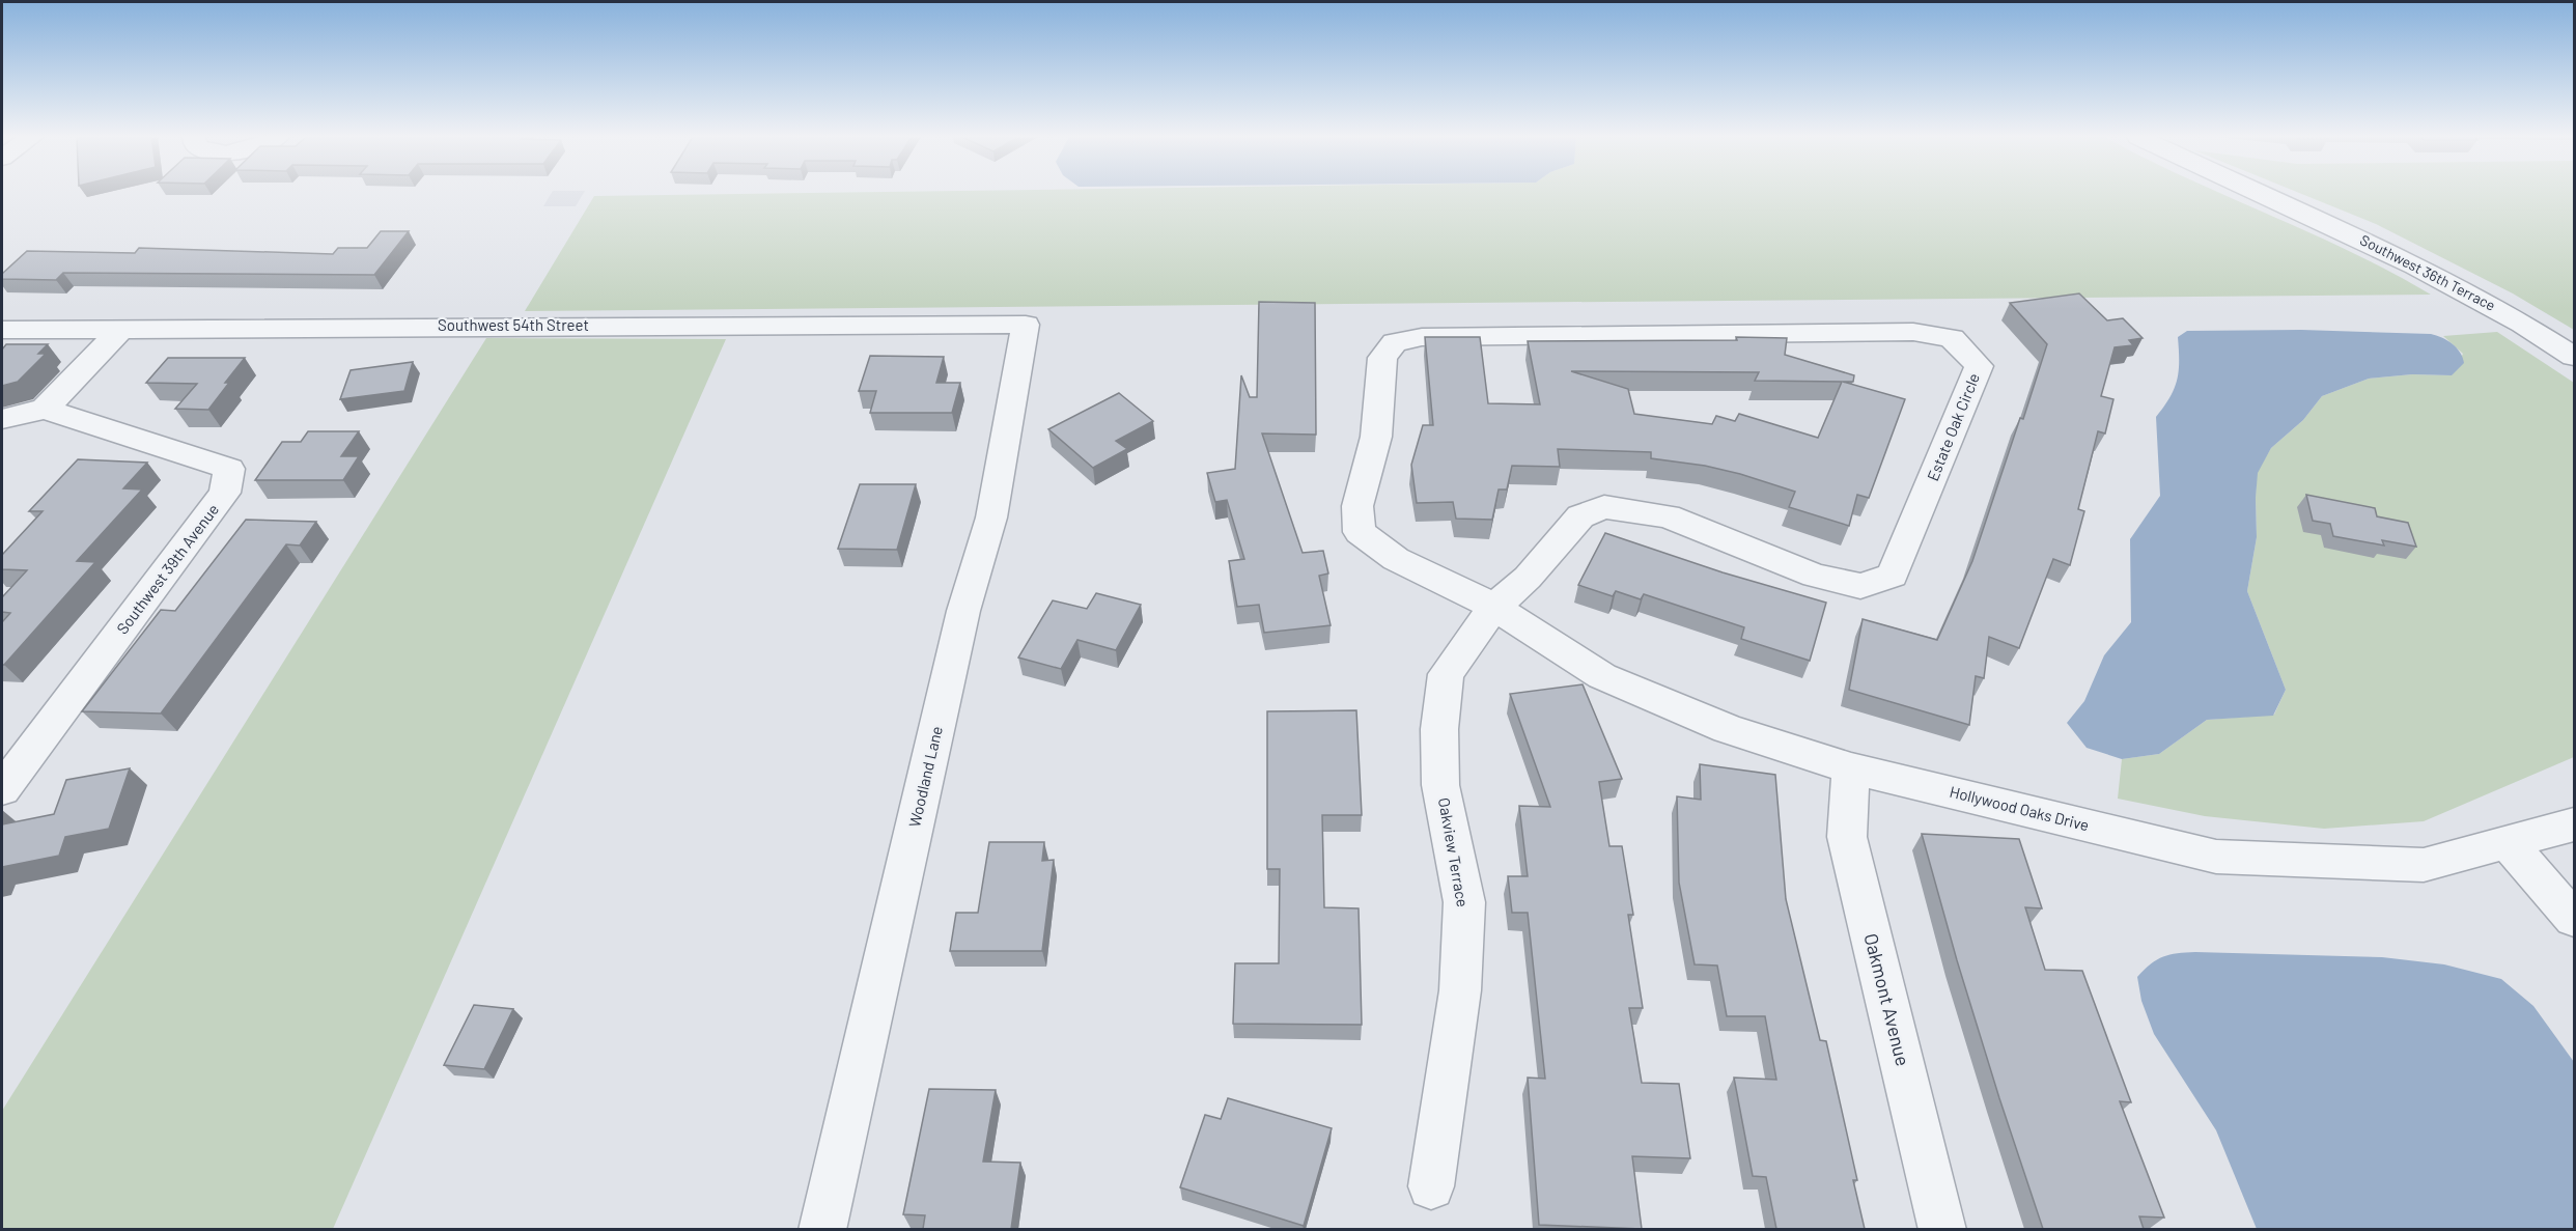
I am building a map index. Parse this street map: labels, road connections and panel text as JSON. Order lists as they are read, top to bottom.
{
  "streets": {
    "street": [
      "Southwest 36th Terrace",
      "Southwest 54th Street",
      "Estate Oak Circle",
      "Southwest 39th Avenue",
      "Woodland Lane",
      "Hollywood Oaks Drive",
      "Oakview Terrace",
      "Oakmont Avenue"
    ]
  },
  "crossings": [
    ["Southwest 54th Street", "Woodland Lane"],
    ["Estate Oak Circle", "Hollywood Oaks Drive"],
    ["Estate Oak Circle", "Oakview Terrace"],
    ["Hollywood Oaks Drive", "Oakview Terrace"],
    ["Hollywood Oaks Drive", "Oakmont Avenue"]
  ]
}
